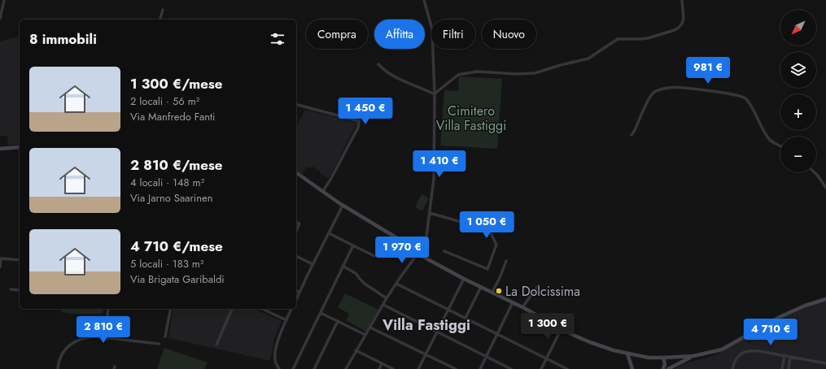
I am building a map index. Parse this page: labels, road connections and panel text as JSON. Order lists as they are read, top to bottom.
{
  "districts": ["Villa Fastiggi"],
  "parks": ["Cimitero Villa Fastiggi"],
  "places": ["La Dolcissima"],
  "north": "bottom left",
  "page": {
    "map_buttons": ["+", "−"],
    "chip": [
      "Compra",
      "Affitta",
      "Filtri",
      "Nuovo"
    ],
    "heading": "8 immobili",
    "price": [
      "981 €",
      "1 450 €",
      "1 410 €",
      "1 050 €",
      "1 970 €",
      "1 300 €",
      "2 810 €",
      "4 710 €"
    ],
    "list": [
      {
        "name": "1 300 €/mese",
        "note": "2 locali · 56 m² · Via Manfredo Fanti"
      },
      {
        "name": "2 810 €/mese",
        "note": "4 locali · 148 m² · Via Jarno Saarinen"
      },
      {
        "name": "4 710 €/mese",
        "note": "5 locali · 183 m² · Via Brigata Garibaldi"
      }
    ]
  }
}
